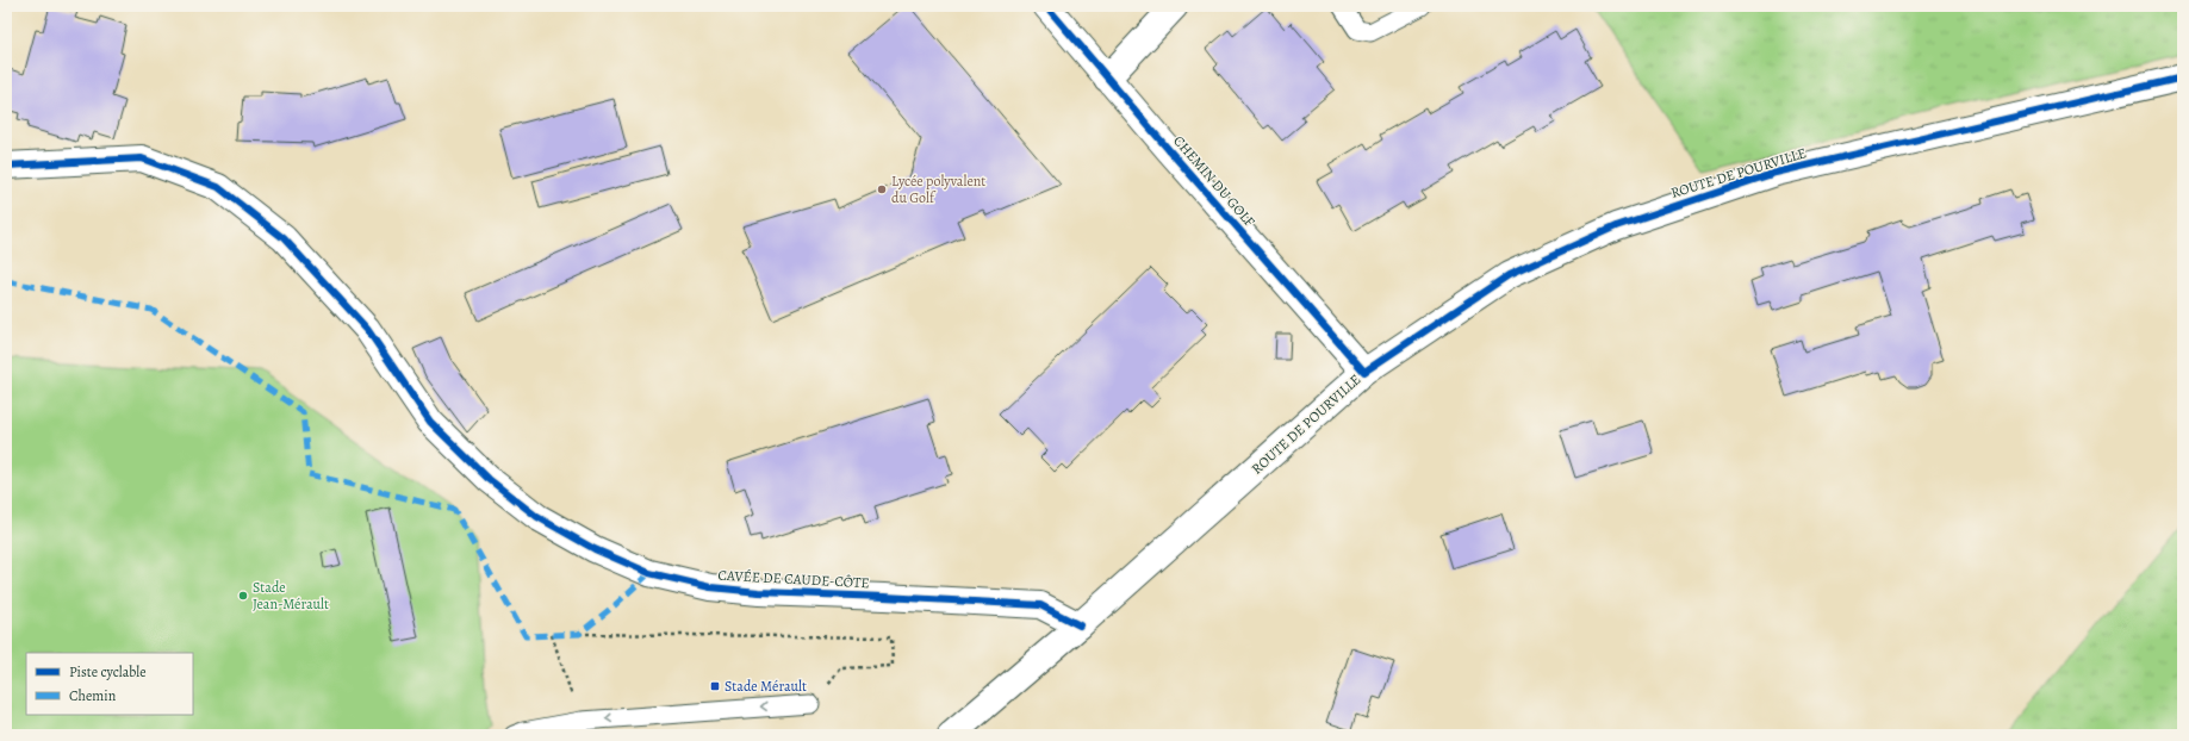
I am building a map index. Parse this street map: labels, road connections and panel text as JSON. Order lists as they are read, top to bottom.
{
  "streets": {
    "street": ["ROUTE DE POURVILLE", "CHEMIN DU GOLF", "CAVÉE DE CAUDE-CÔTE"]
  },
  "crossings": [
    ["ROUTE DE POURVILLE", "CHEMIN DU GOLF"],
    ["ROUTE DE POURVILLE", "CAVÉE DE CAUDE-CÔTE"]
  ],
  "places": {
    "other": ["Lycée polyvalent du Golf", "Stade Jean-Mérault"],
    "transit": ["Stade Mérault"]
  },
  "legend": ["Piste cyclable", "Chemin"]
}
